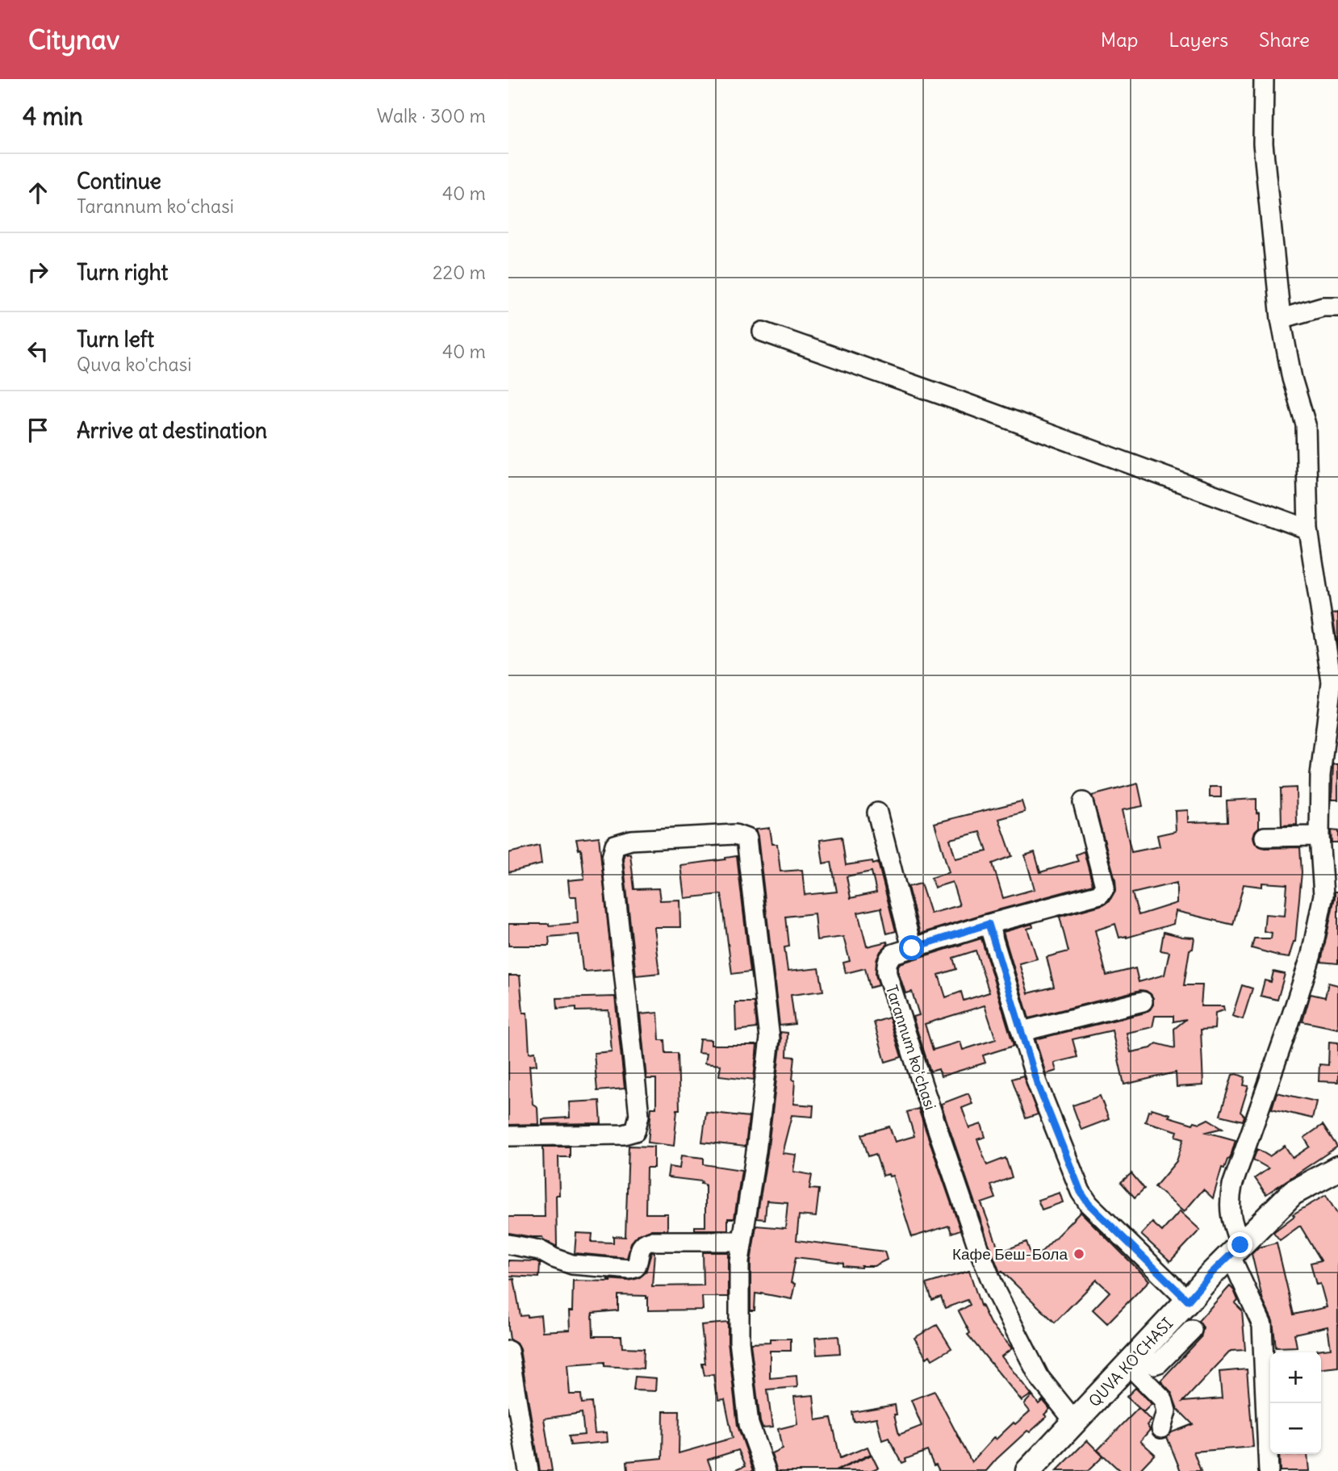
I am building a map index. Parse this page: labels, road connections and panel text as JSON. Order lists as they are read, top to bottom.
{
  "streets": {
    "main road": ["QUVA KO'CHASI"],
    "street": ["Tarannum koʻchasi"]
  },
  "crossings": [
    ["Tarannum koʻchasi", "QUVA KO'CHASI"]
  ],
  "places": ["Кафе Беш-Бола"],
  "page": {
    "header": "Citynav",
    "nav": ["Map", "Layers", "Share"],
    "heading": ["4 min", "Walk · 300 m"],
    "list": [
      ["Continue", "Tarannum koʻchasi", "40 m"],
      ["Turn right", "220 m"],
      ["Turn left", "Quva ko'chasi", "40 m"],
      "Arrive at destination"
    ],
    "map_buttons": ["+", "−"]
  }
}
